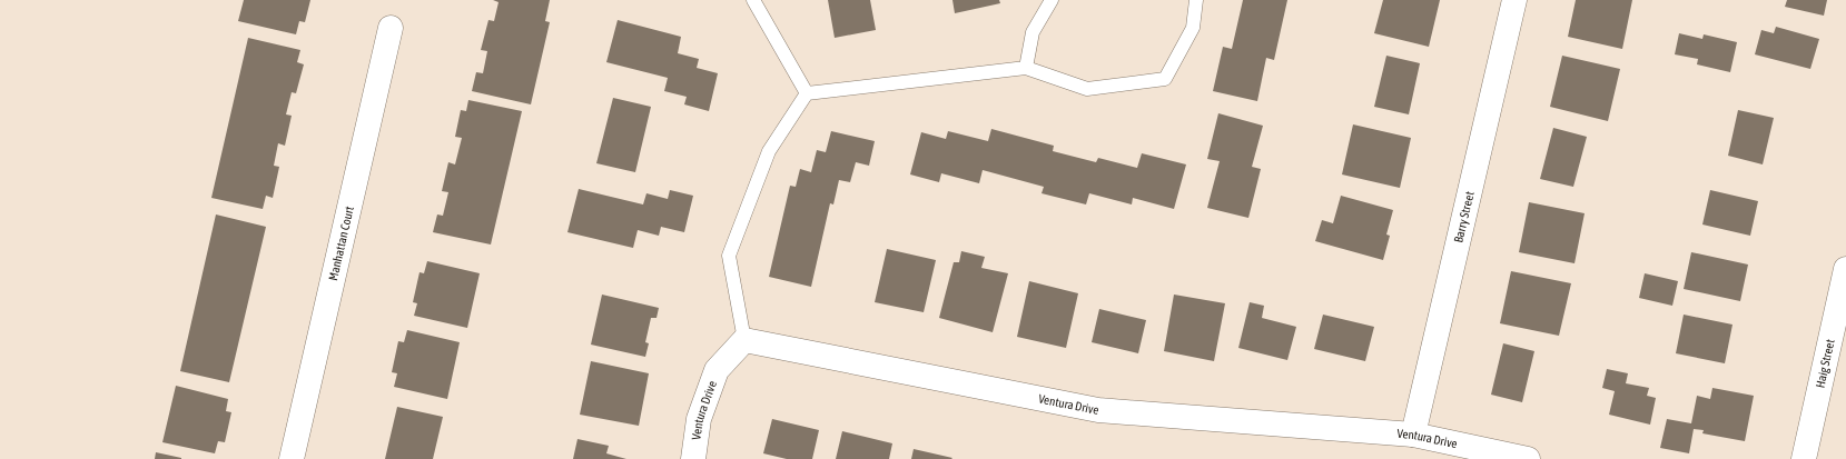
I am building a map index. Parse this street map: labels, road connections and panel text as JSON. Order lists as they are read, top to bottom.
{
  "streets": {
    "street": [
      "Barry Street",
      "Manhattan Court",
      "Haig Street",
      "Ventura Drive"
    ]
  },
  "crossings": [
    ["Barry Street", "Ventura Drive"]
  ]
}
